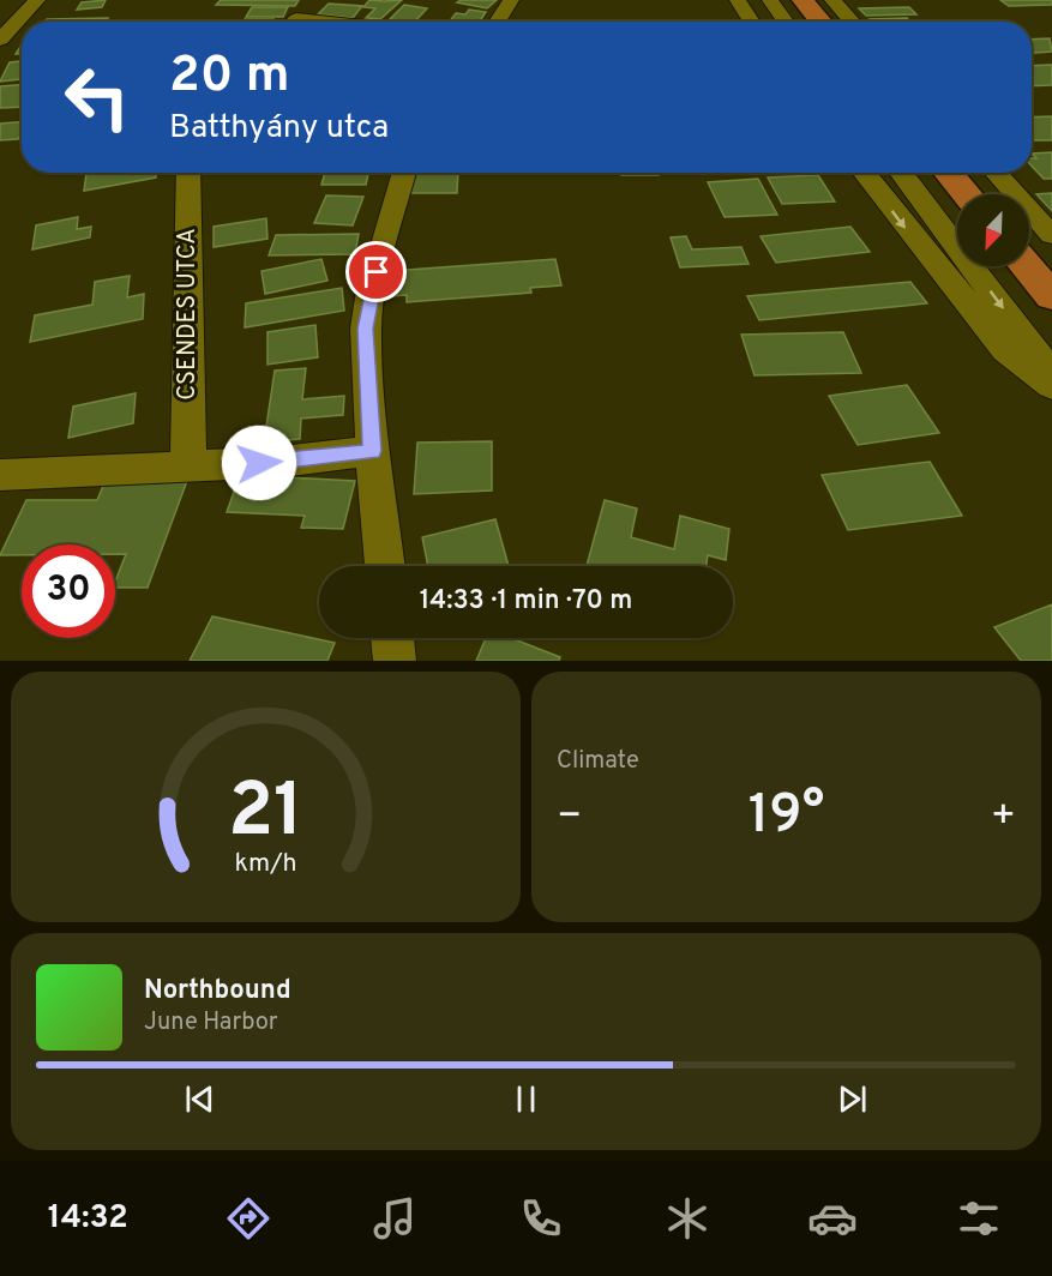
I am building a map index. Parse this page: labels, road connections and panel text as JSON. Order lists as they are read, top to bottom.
{
  "streets": {
    "street": ["CSENDES UTCA"]
  },
  "north": "bottom left",
  "page": {
    "turn": ["20 m", "Batthyány utca"],
    "limit": "30",
    "trip": "14:33 · 1 min · 70 m",
    "tile": "Climate",
    "heat": ["−", "19°", "+"],
    "song": ["Northbound", "June Harbor"],
    "tabs": "14:32",
    "gauge": ["21", "km/h"]
  }
}
